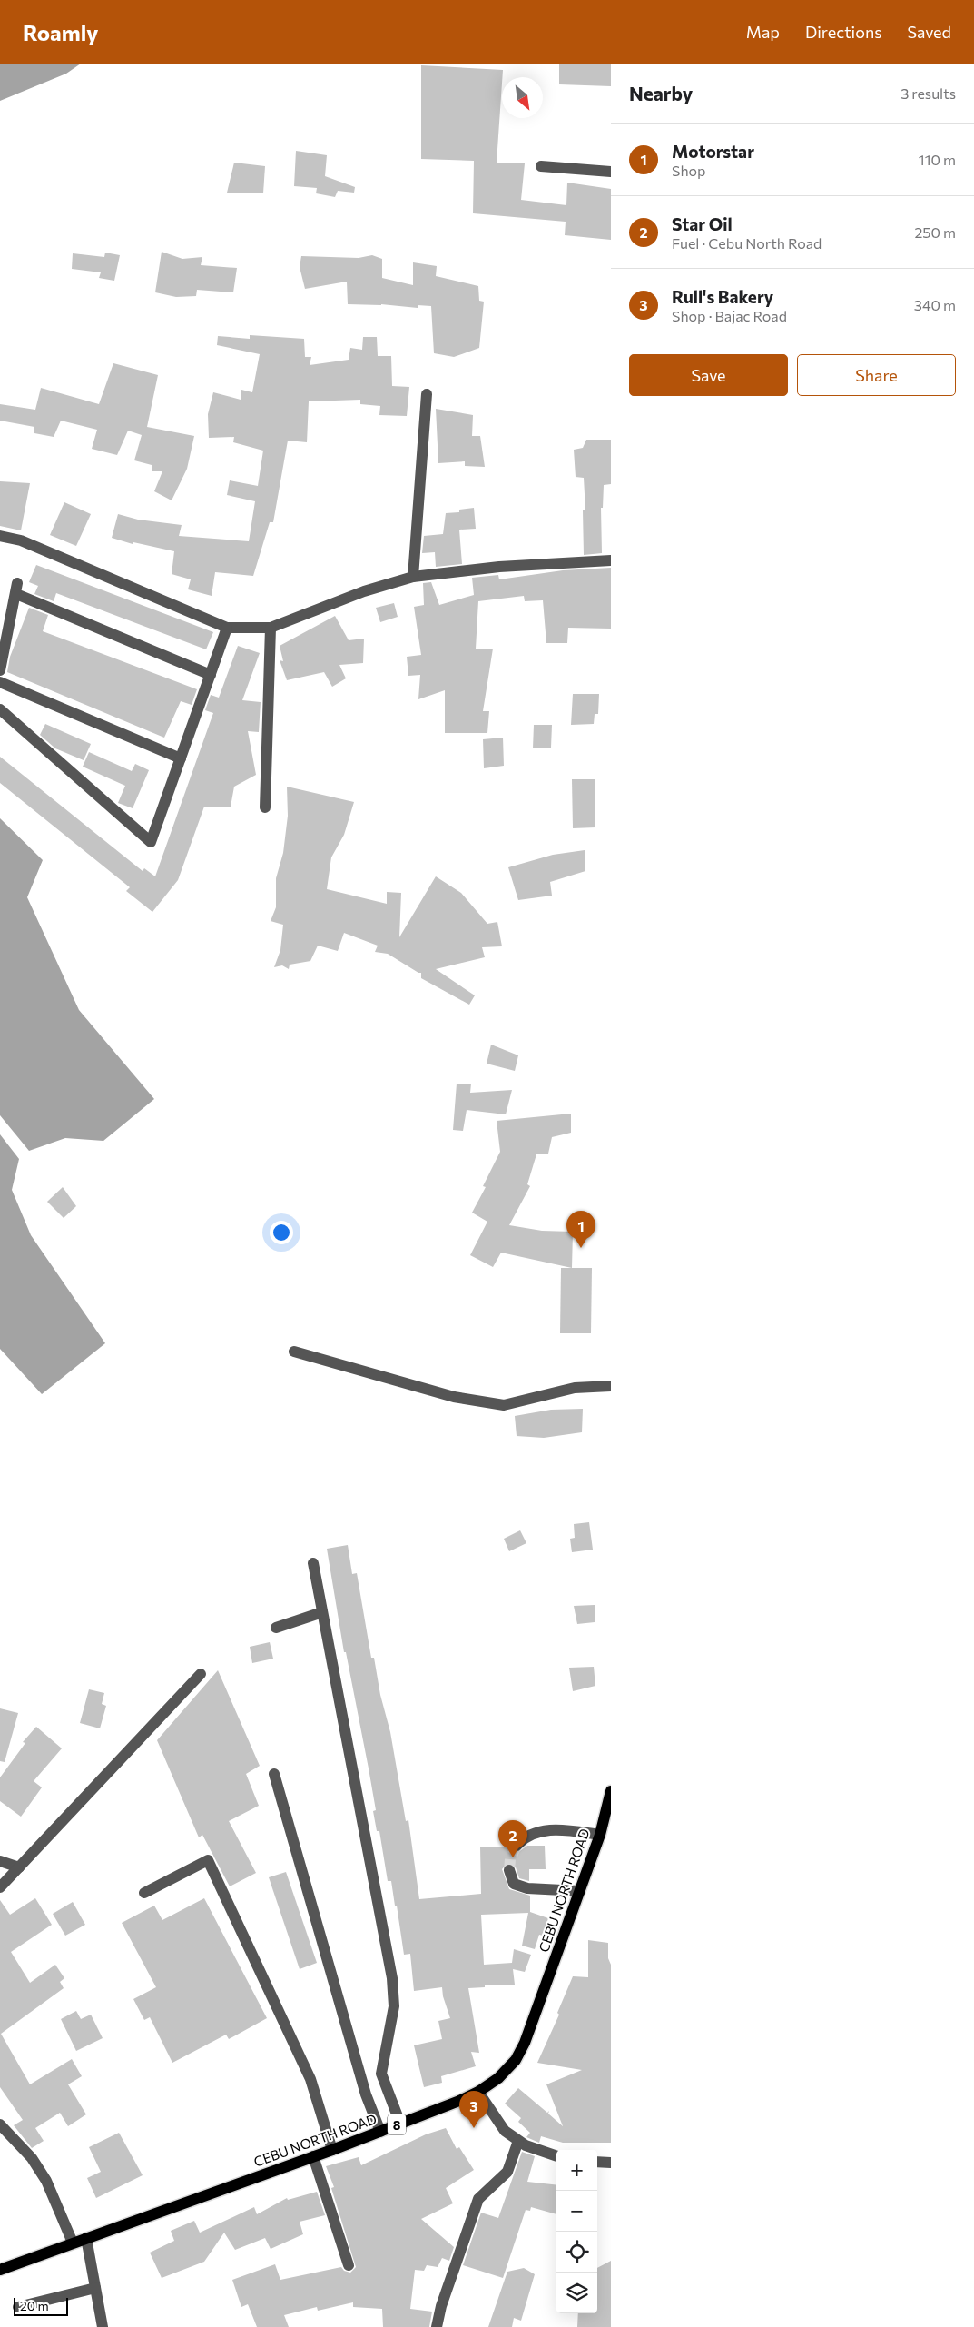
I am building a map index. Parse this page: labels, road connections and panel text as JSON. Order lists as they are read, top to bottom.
{
  "streets": {
    "main road": ["CEBU NORTH ROAD", "8"]
  },
  "scale_bar": "20 m",
  "north": "bottom right",
  "page": {
    "header": "Roamly",
    "nav": ["Map", "Directions", "Saved"],
    "heading": ["Nearby", "3 results"],
    "list": [
      {
        "mark": "1",
        "name": "Motorstar",
        "note": "Shop",
        "value": "110 m"
      },
      {
        "mark": "2",
        "name": "Star Oil",
        "note": "Fuel · Cebu North Road",
        "value": "250 m"
      },
      {
        "mark": "3",
        "name": "Rull's Bakery",
        "note": "Shop · Bajac Road",
        "value": "340 m"
      }
    ],
    "buttons": ["Save", "Share"],
    "pins": ["1", "2", "3"],
    "map_buttons": ["+", "−"],
    "scale": "20 m"
  }
}
